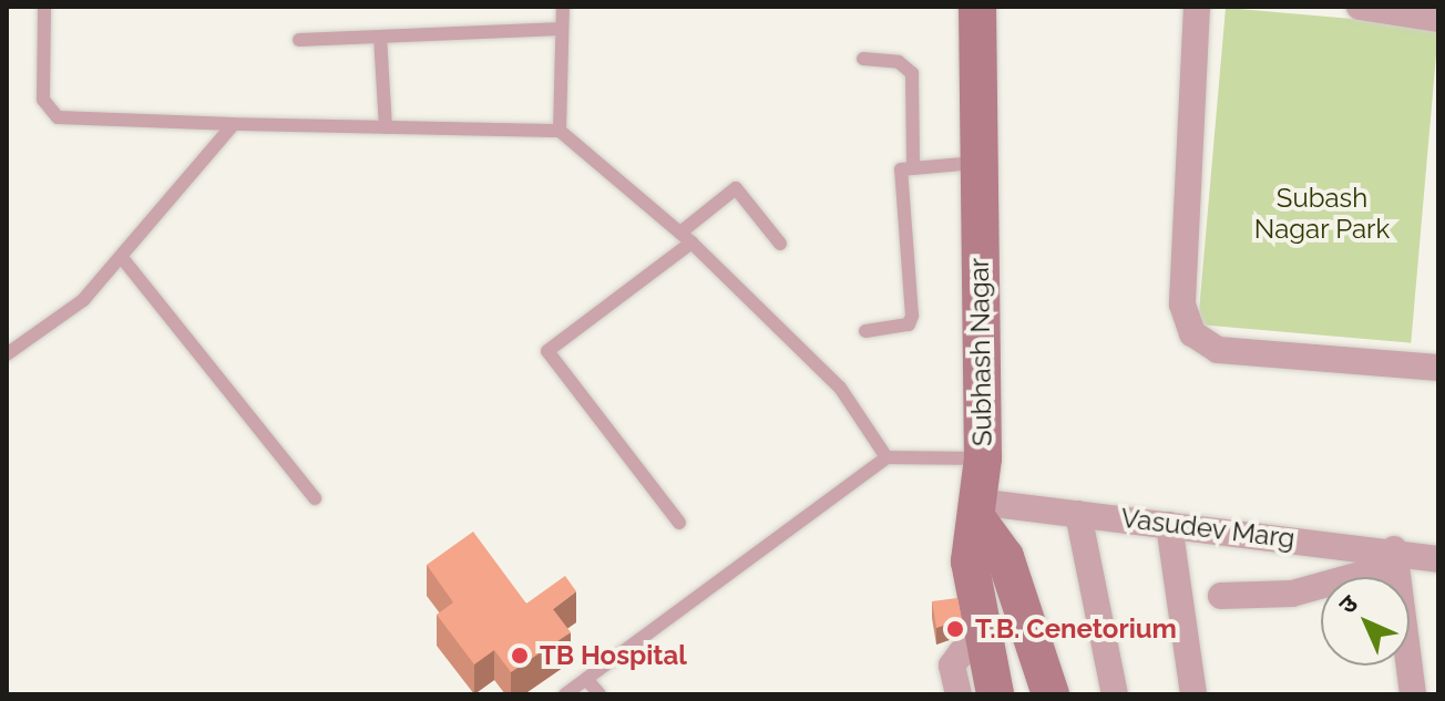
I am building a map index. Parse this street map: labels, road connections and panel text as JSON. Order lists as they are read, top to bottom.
{
  "streets": {
    "street": ["Subhash Nagar", "Vasudev Marg"]
  },
  "crossings": [
    ["Subhash Nagar", "Vasudev Marg"]
  ],
  "parks": ["Subash Nagar Park"],
  "places": ["T.B. Cenetorium", "TB Hospital"],
  "north": "top left"
}
